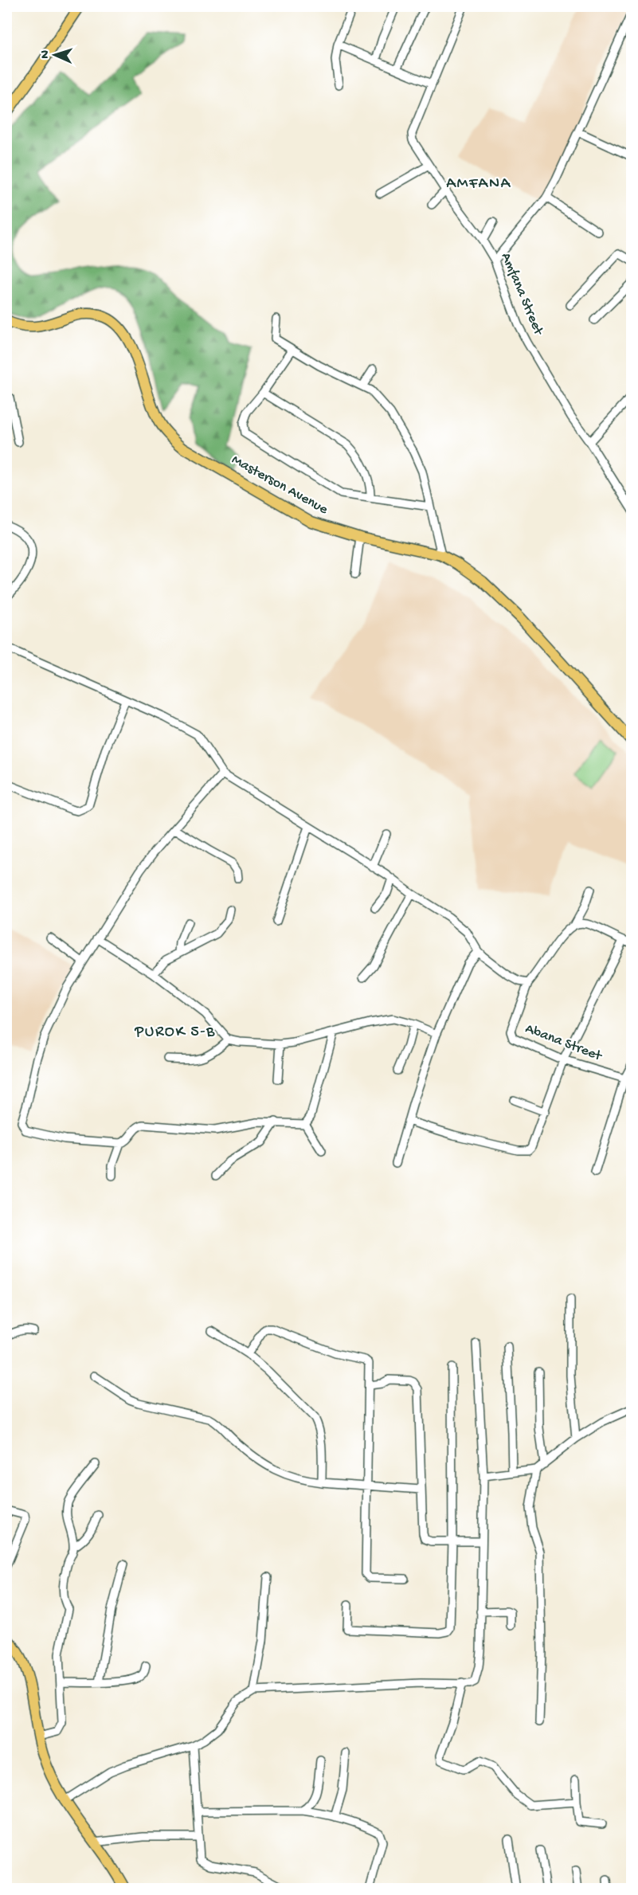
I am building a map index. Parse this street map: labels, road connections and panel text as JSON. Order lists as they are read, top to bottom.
{
  "streets": {
    "main road": ["Masterson Avenue"],
    "street": ["Amfana Street", "Abana Street"]
  },
  "districts": ["AMFANA", "PUROK 5-B"],
  "north": "left"
}
